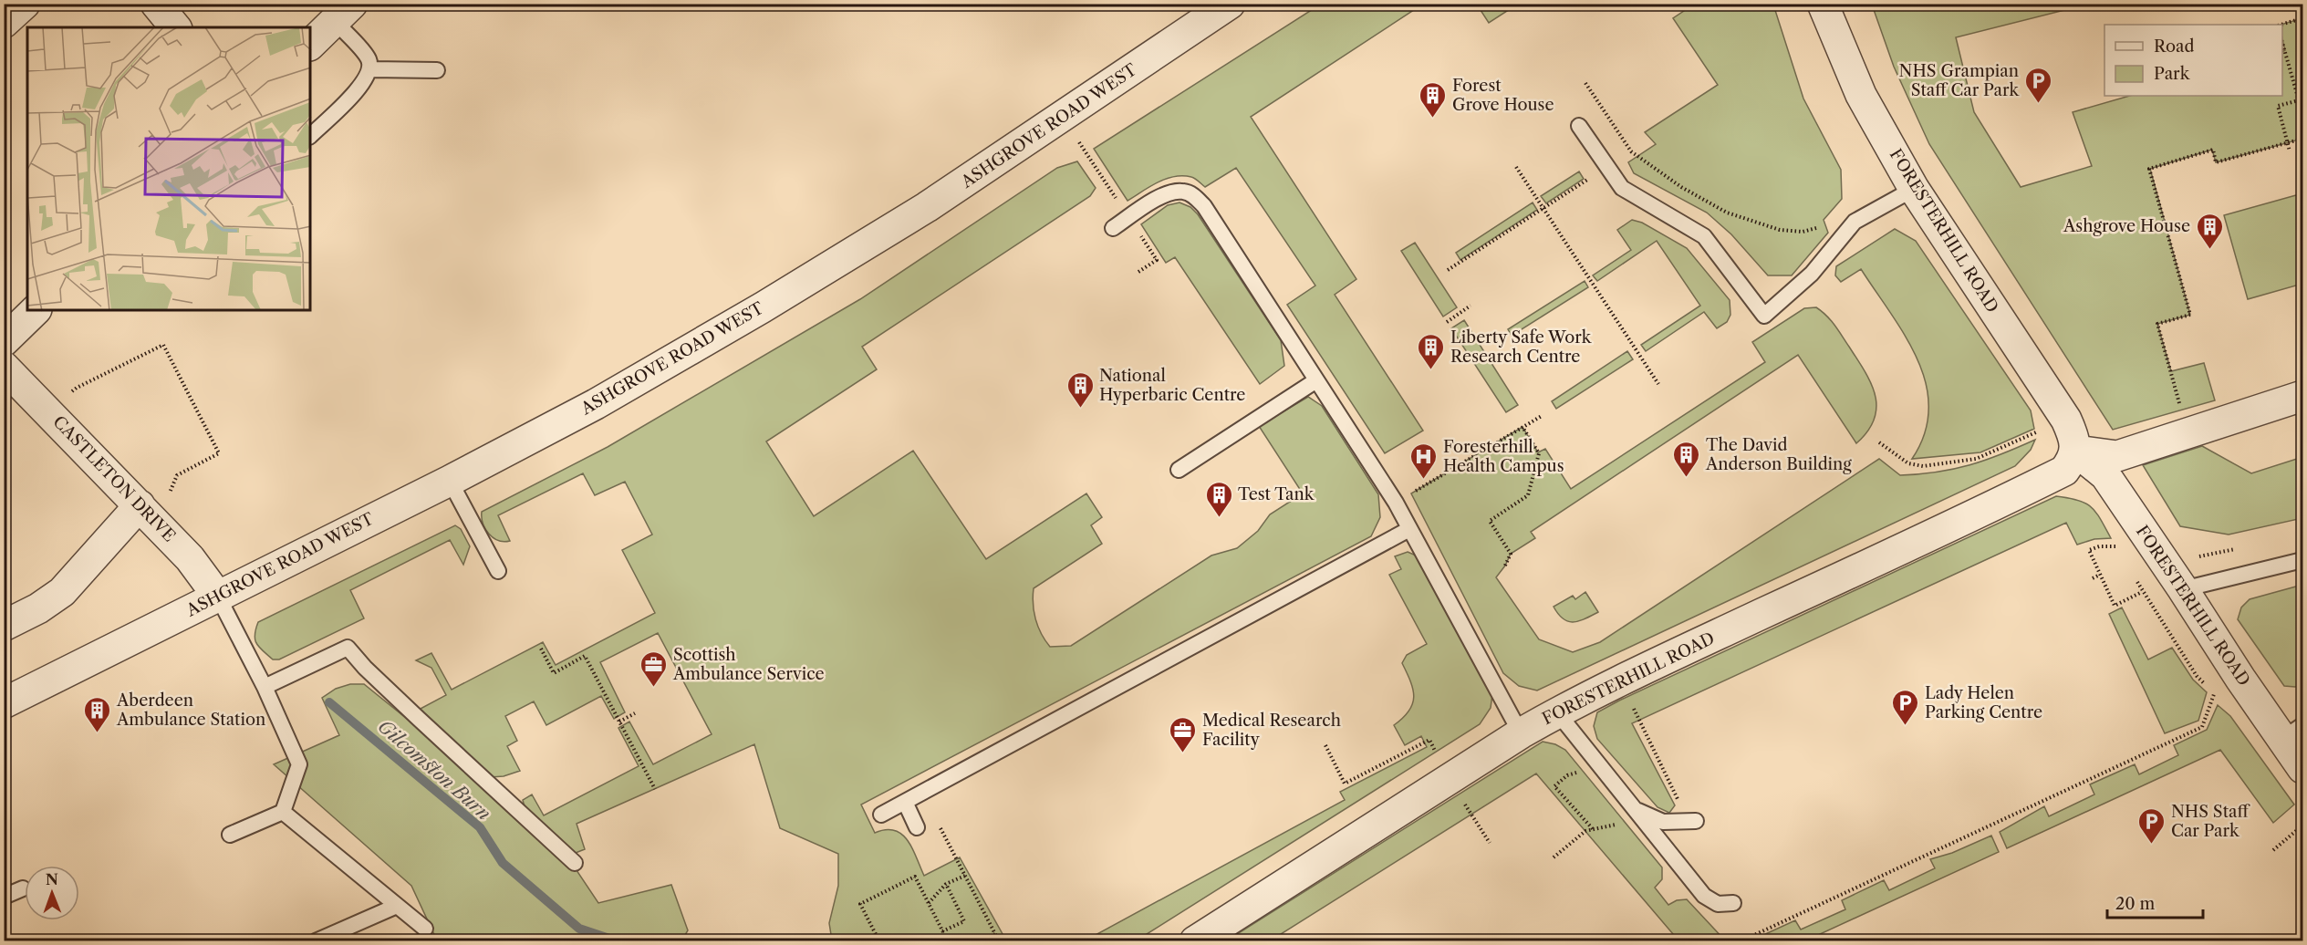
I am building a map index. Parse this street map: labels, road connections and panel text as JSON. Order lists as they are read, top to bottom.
{
  "streets": {
    "street": ["ASHGROVE ROAD WEST", "FORESTERHILL ROAD", "CASTLETON DRIVE"]
  },
  "crossings": [
    ["ASHGROVE ROAD WEST", "CASTLETON DRIVE"]
  ],
  "water": ["Gilcomston Burn"],
  "places": {
    "parking": ["NHS Grampian Staff Car Park", "Lady Helen Parking Centre", "NHS Staff Car Park"],
    "building": [
      "Forest Grove House",
      "Ashgrove House",
      "Liberty Safe Work Research Centre",
      "National Hyperbaric Centre",
      "The David Anderson Building",
      "Test Tank",
      "Aberdeen Ambulance Station"
    ],
    "hospital": ["Foresterhill Health Campus"],
    "office": ["Scottish Ambulance Service", "Medical Research Facility"]
  },
  "legend": ["Road", "Park"],
  "scale_bar": "20 m",
  "north": "top"
}
